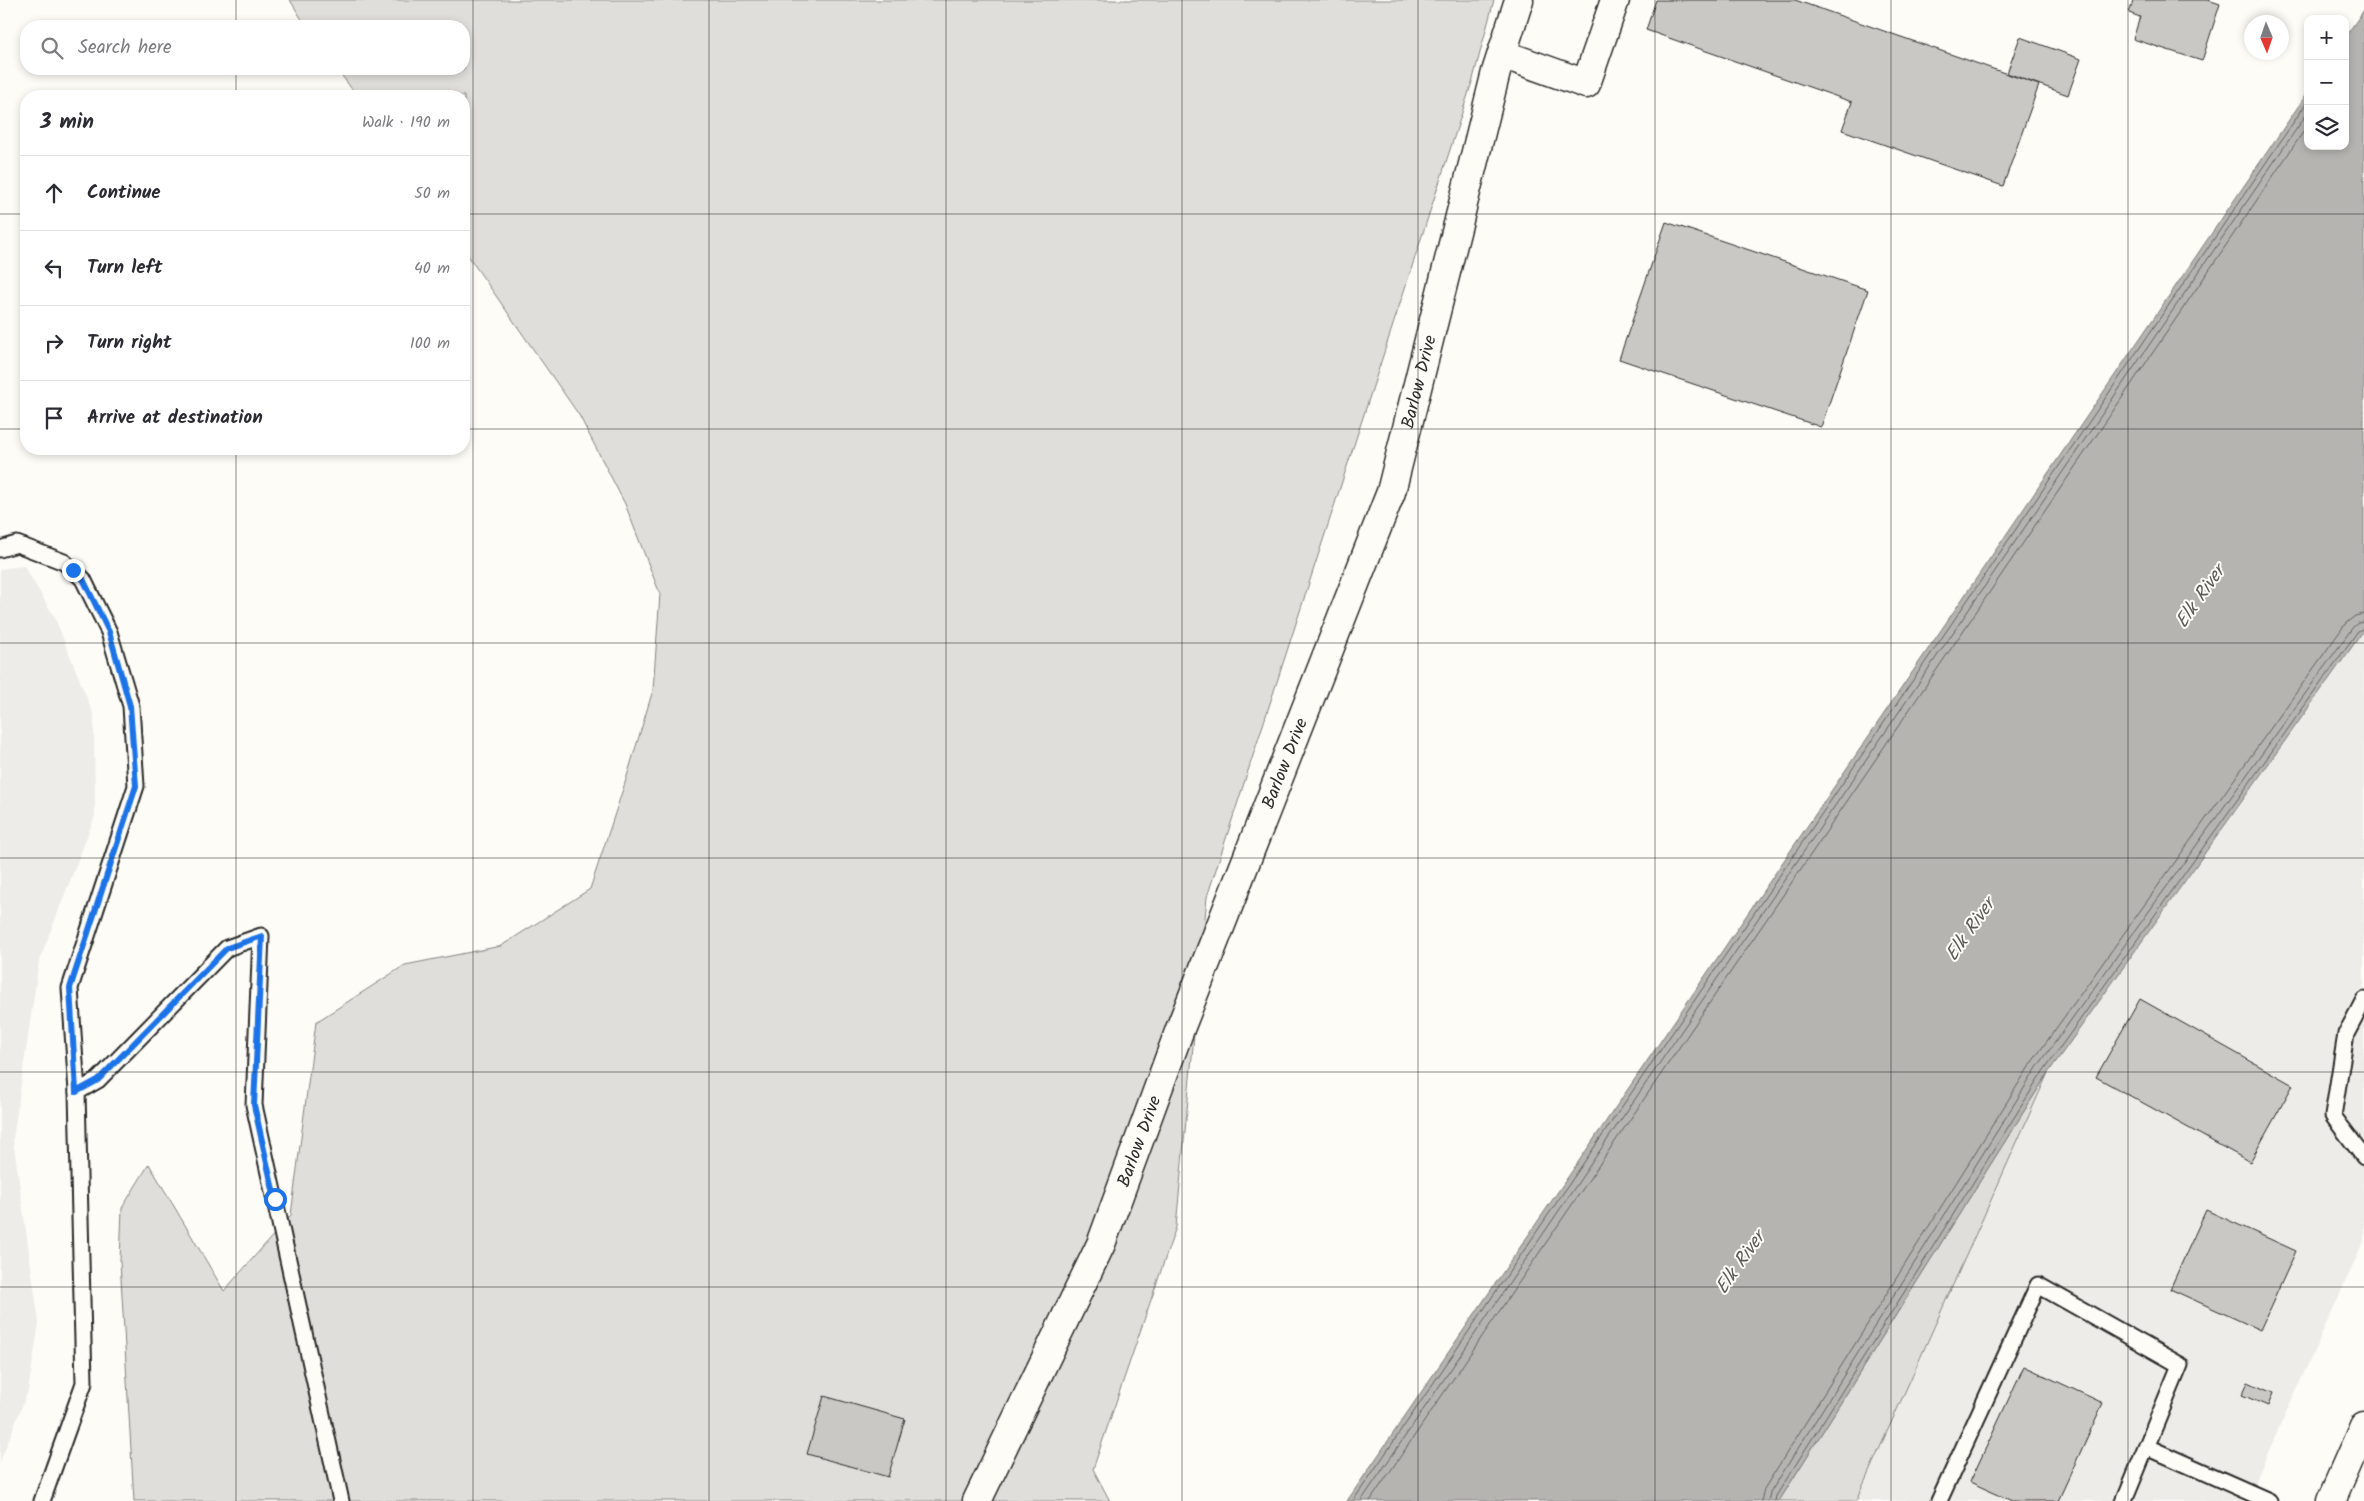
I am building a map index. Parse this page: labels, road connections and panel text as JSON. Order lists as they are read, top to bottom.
{
  "streets": {
    "street": ["Barlow Drive"]
  },
  "water": ["Elk River"],
  "north": "bottom",
  "page": {
    "map_buttons": ["+", "−"],
    "search": "Search here",
    "heading": ["3 min", "Walk · 190 m"],
    "list": [
      ["Continue", "50 m"],
      ["Turn left", "40 m"],
      ["Turn right", "100 m"],
      "Arrive at destination"
    ]
  }
}
